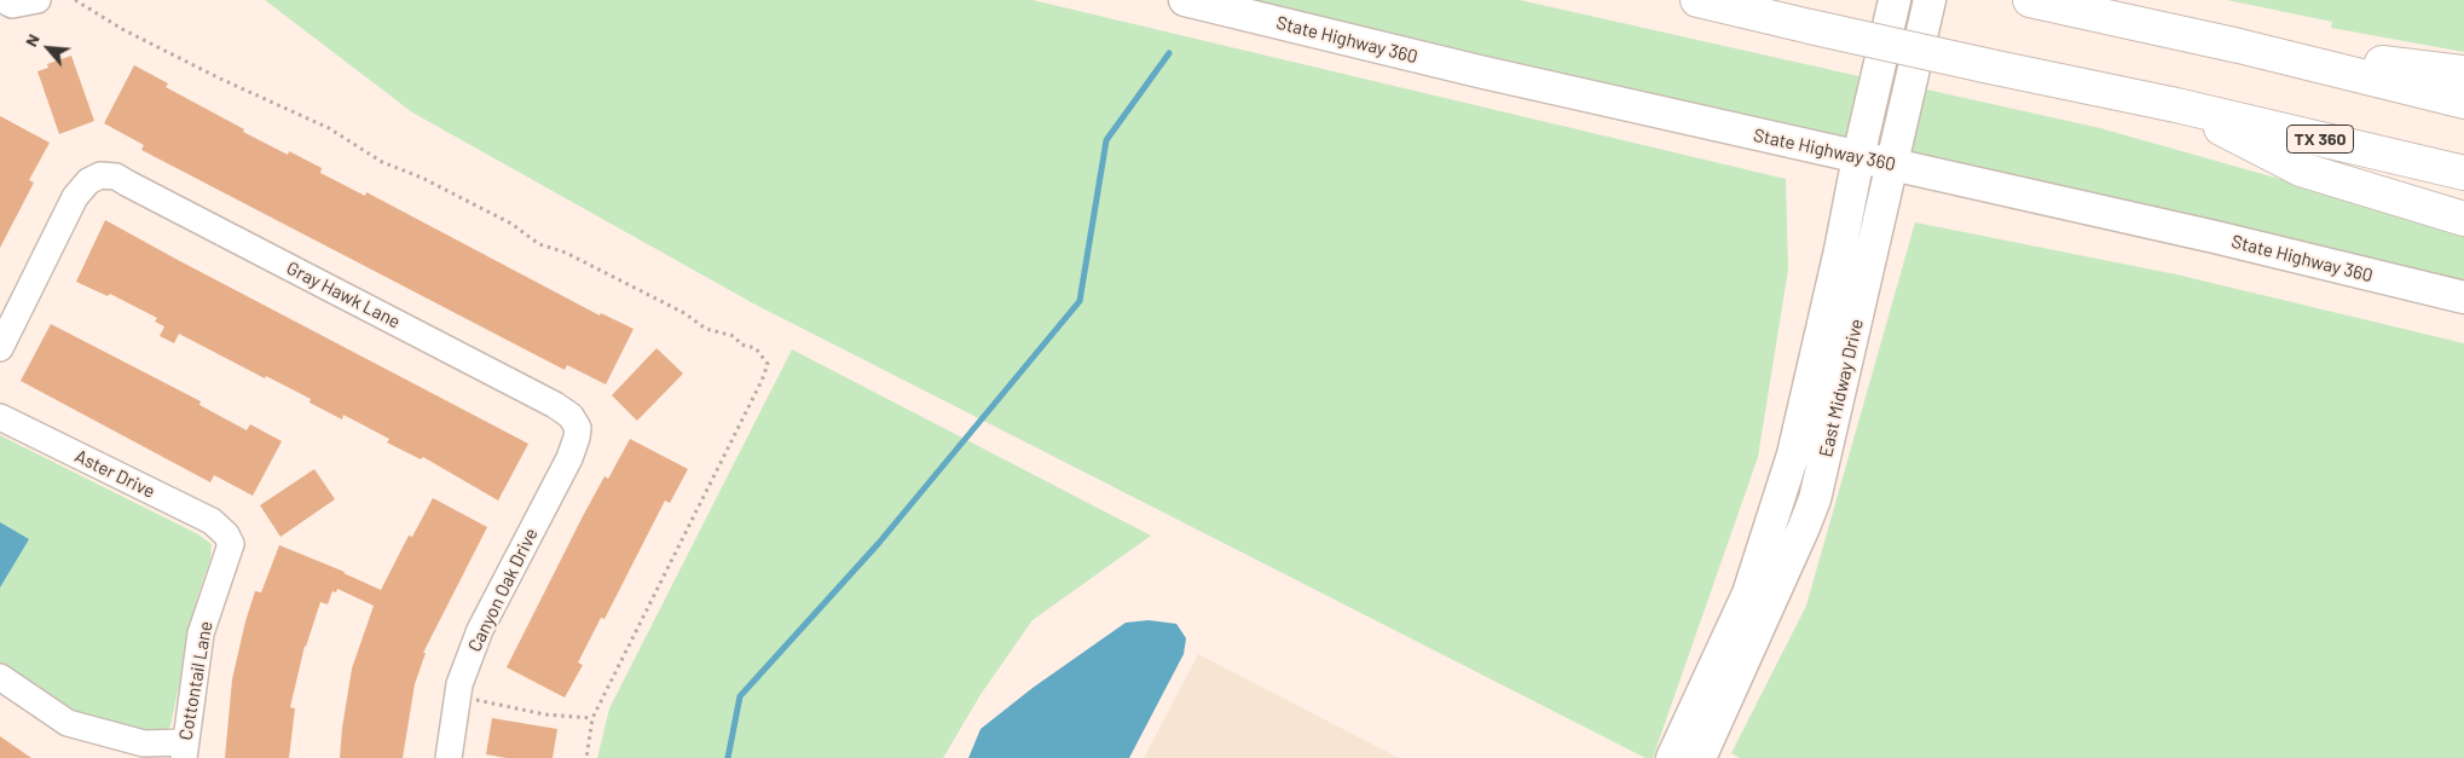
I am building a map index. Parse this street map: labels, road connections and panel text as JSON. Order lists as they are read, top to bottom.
{
  "streets": {
    "highway": ["TX 360"],
    "main road": ["State Highway 360", "East Midway Drive"],
    "street": [
      "Gray Hawk Lane",
      "Aster Drive",
      "Canyon Oak Drive",
      "Cottontail Lane"
    ]
  },
  "crossings": [
    ["State Highway 360", "East Midway Drive"],
    ["Gray Hawk Lane", "Canyon Oak Drive"],
    ["Aster Drive", "Cottontail Lane"]
  ],
  "north": "top left"
}
